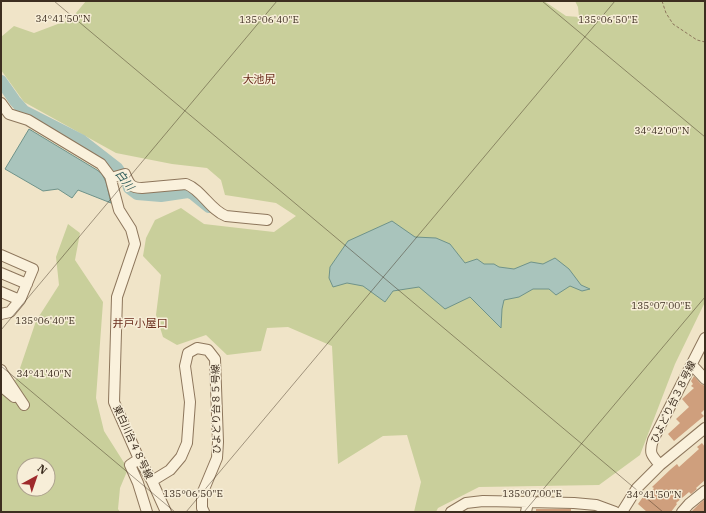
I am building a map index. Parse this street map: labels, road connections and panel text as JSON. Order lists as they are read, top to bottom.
{
  "streets": {
    "street": ["ひよどり台３８号線", "ひよどり台８５号線", "東白川台４８号線"]
  },
  "crossings": [
    ["ひよどり台８５号線", "東白川台４８号線"]
  ],
  "districts": ["大池尻", "井戸小屋口"],
  "water": ["白川"],
  "north": "top right",
  "coordinates": [
    "34°41'50\"N",
    "135°06'40\"E",
    "135°06'50\"E",
    "34°42'00\"N",
    "135°07'00\"E",
    "34°41'40\"N"
  ]
}
